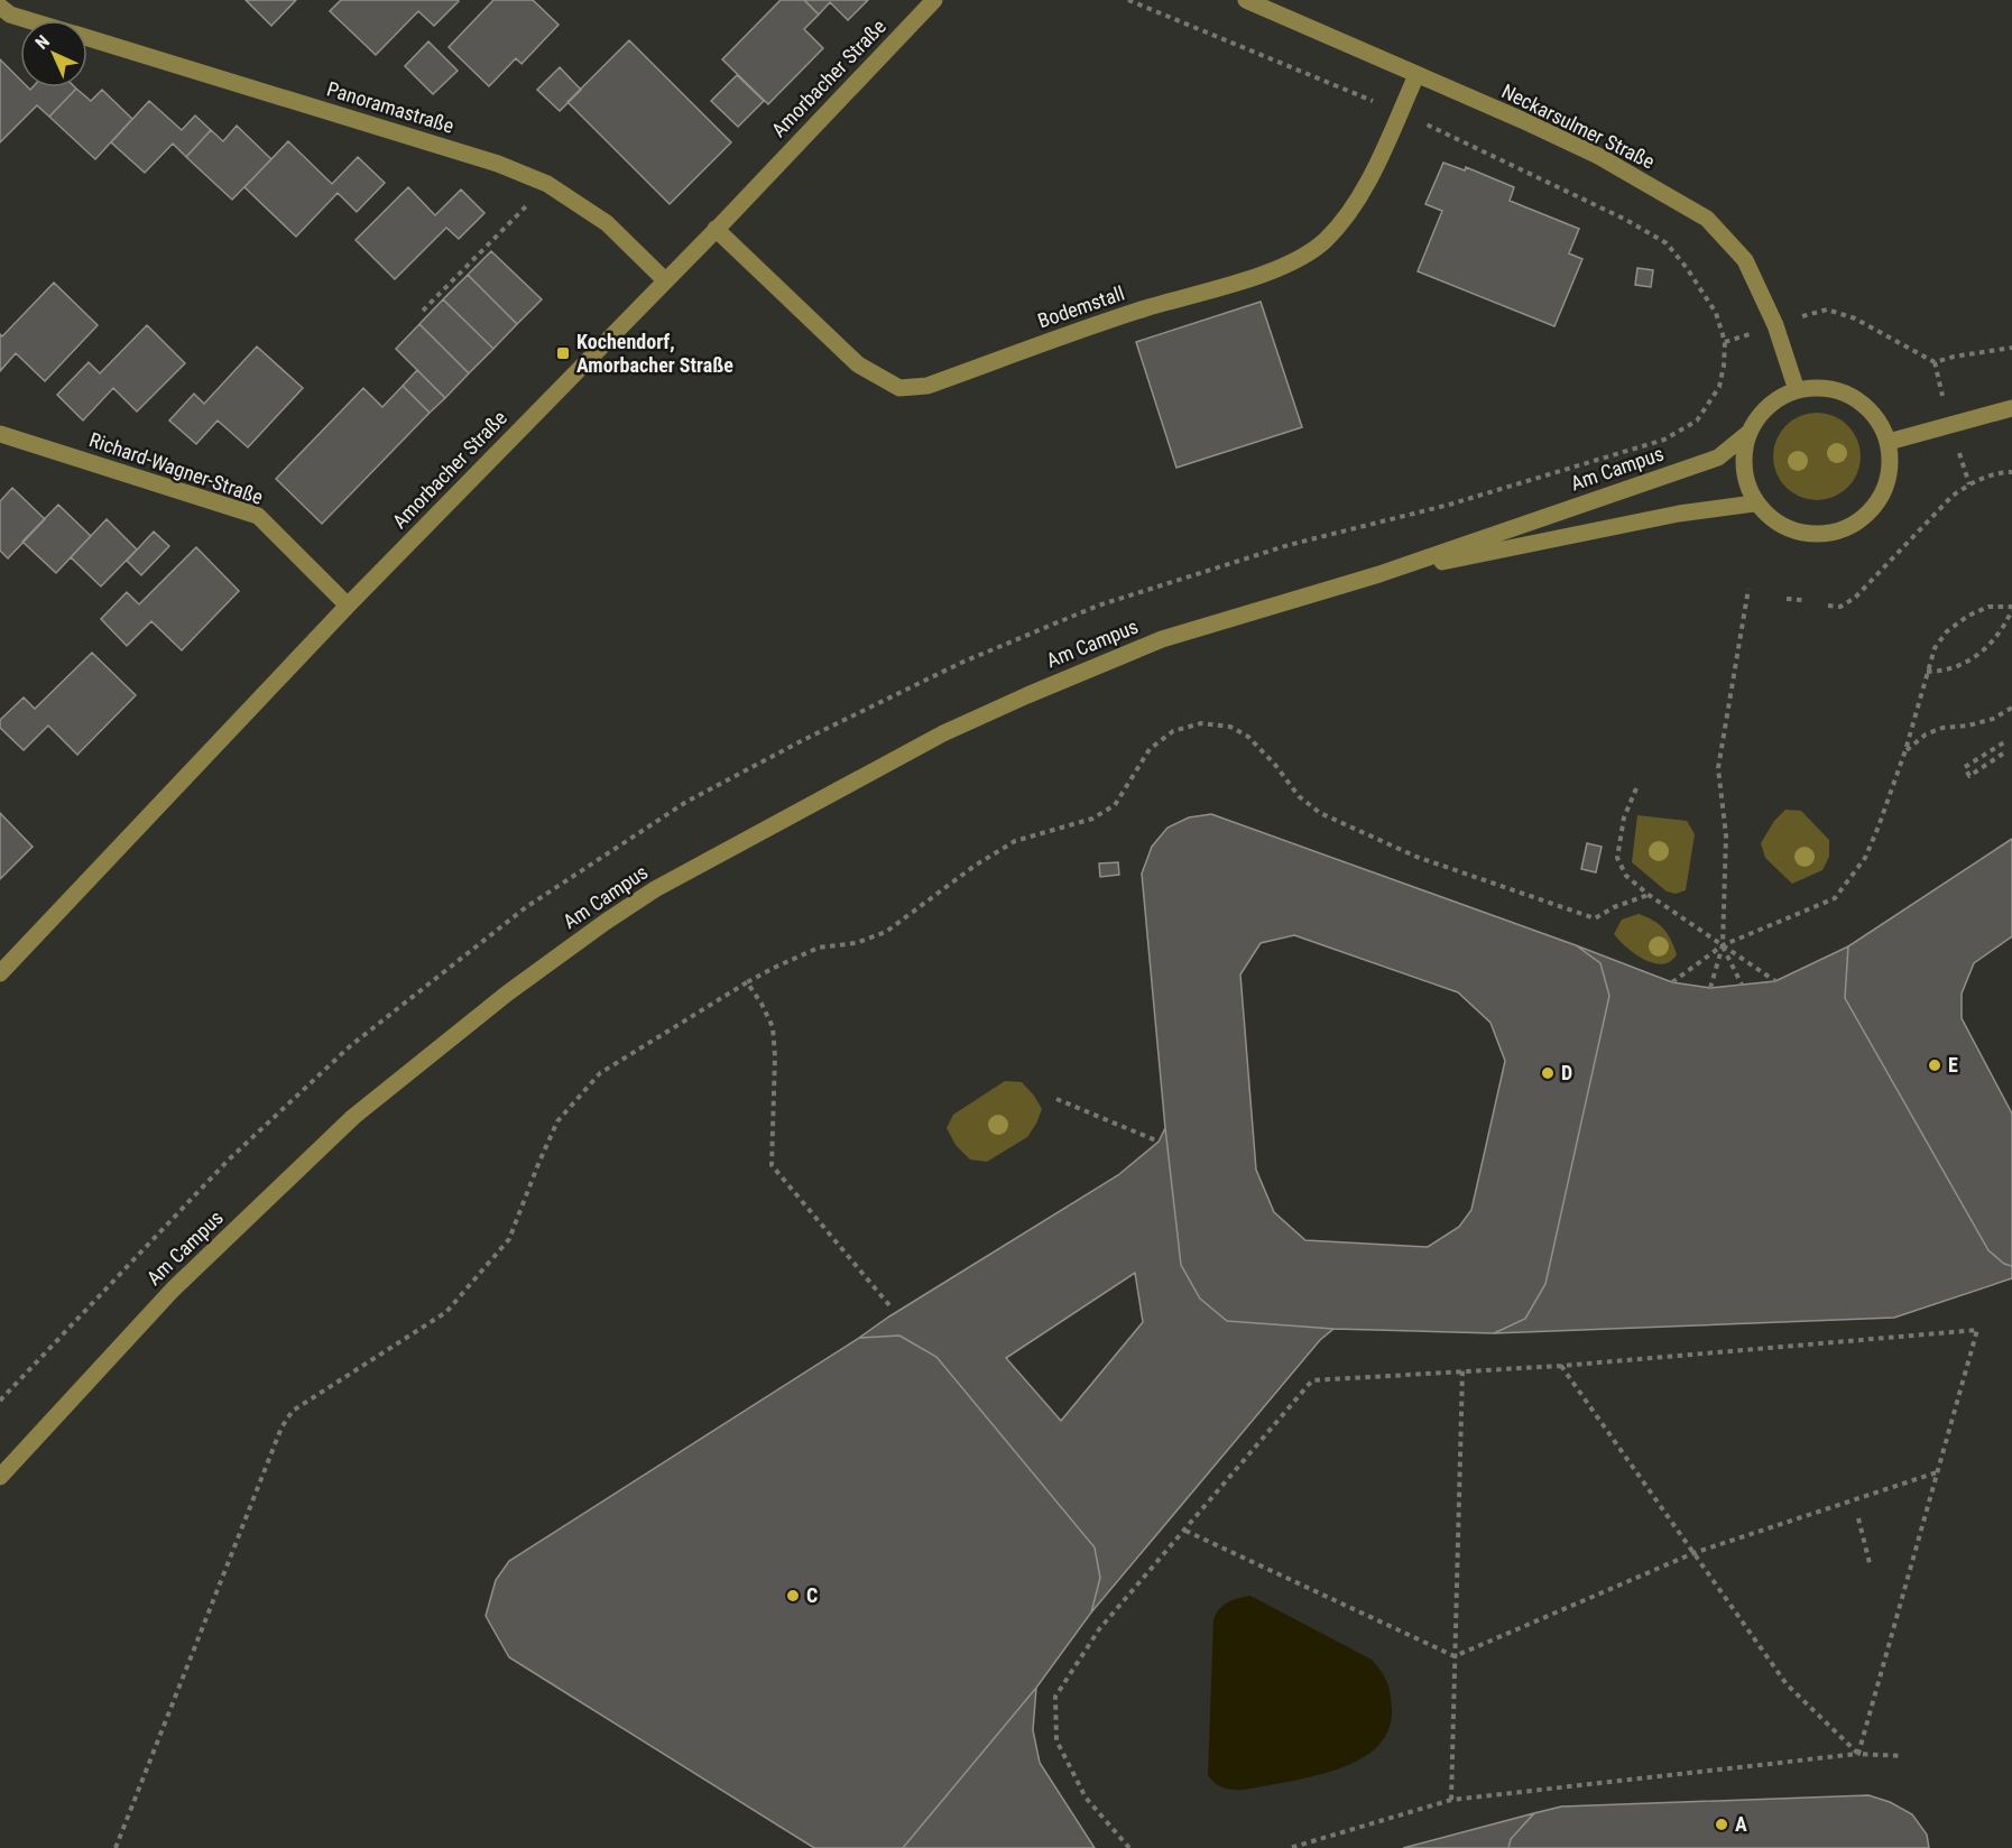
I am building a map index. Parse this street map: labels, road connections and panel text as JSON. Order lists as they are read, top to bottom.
{
  "streets": {
    "street": [
      "Amorbacher Straße",
      "Panoramastraße",
      "Neckarsulmer Straße",
      "Bodemstall",
      "Richard-Wagner-Straße",
      "Am Campus"
    ]
  },
  "crossings": [
    ["Amorbacher Straße", "Panoramastraße"],
    ["Amorbacher Straße", "Bodemstall"],
    ["Amorbacher Straße", "Richard-Wagner-Straße"],
    ["Neckarsulmer Straße", "Bodemstall"],
    ["Neckarsulmer Straße", "Am Campus"]
  ],
  "places": {
    "transit": ["Kochendorf, Amorbacher Straße"],
    "other": [
      "E",
      "D",
      "C",
      "A"
    ]
  },
  "north": "top left"
}
